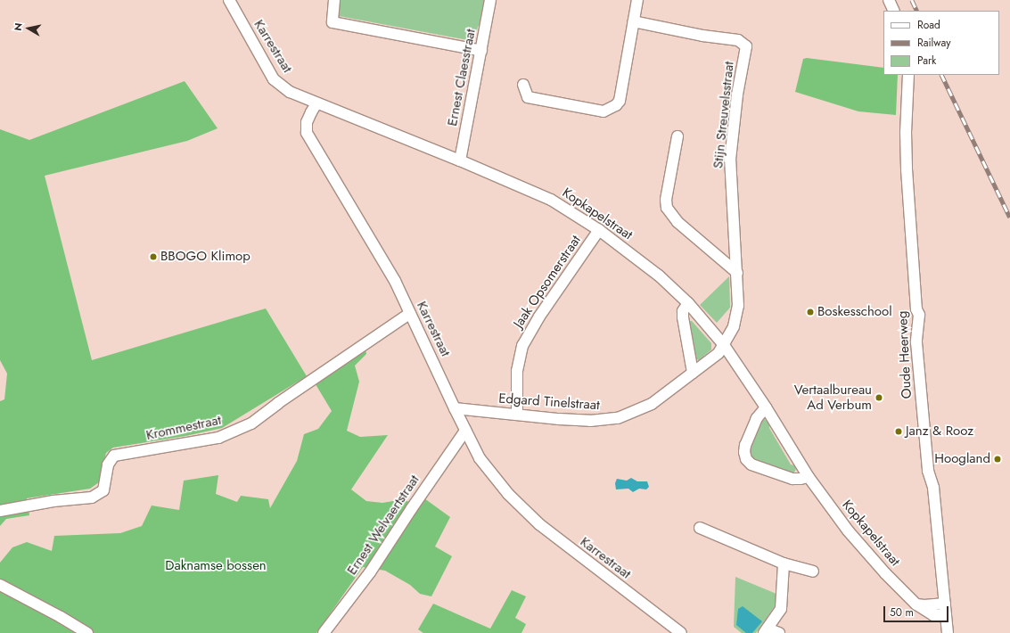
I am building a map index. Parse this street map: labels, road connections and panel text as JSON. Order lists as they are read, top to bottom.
{
  "streets": {
    "street": [
      "Karrestraat",
      "Ernest Claesstraat",
      "Stijn Streuvelsstraat",
      "Kopkapelstraat",
      "Jaak Opsomerstraat",
      "Oude Heerweg",
      "Edgard Tinelstraat",
      "Krommestraat",
      "Ernest Welvaertstraat"
    ]
  },
  "crossings": [
    ["Karrestraat", "Kopkapelstraat"],
    ["Karrestraat", "Edgard Tinelstraat"],
    ["Karrestraat", "Krommestraat"],
    ["Karrestraat", "Ernest Welvaertstraat"],
    ["Ernest Claesstraat", "Kopkapelstraat"],
    ["Stijn Streuvelsstraat", "Kopkapelstraat"],
    ["Stijn Streuvelsstraat", "Edgard Tinelstraat"],
    ["Kopkapelstraat", "Jaak Opsomerstraat"],
    ["Kopkapelstraat", "Oude Heerweg"],
    ["Kopkapelstraat", "Edgard Tinelstraat"],
    ["Jaak Opsomerstraat", "Edgard Tinelstraat"]
  ],
  "parks": ["Daknamse bossen"],
  "places": [
    "BBOGO Klimop",
    "Boskesschool",
    "Vertaalbureau Ad Verbum",
    "Janz & Rooz",
    "Hoogland"
  ],
  "legend": ["Road", "Railway", "Park"],
  "scale_bar": "50 m",
  "north": "left"
}
